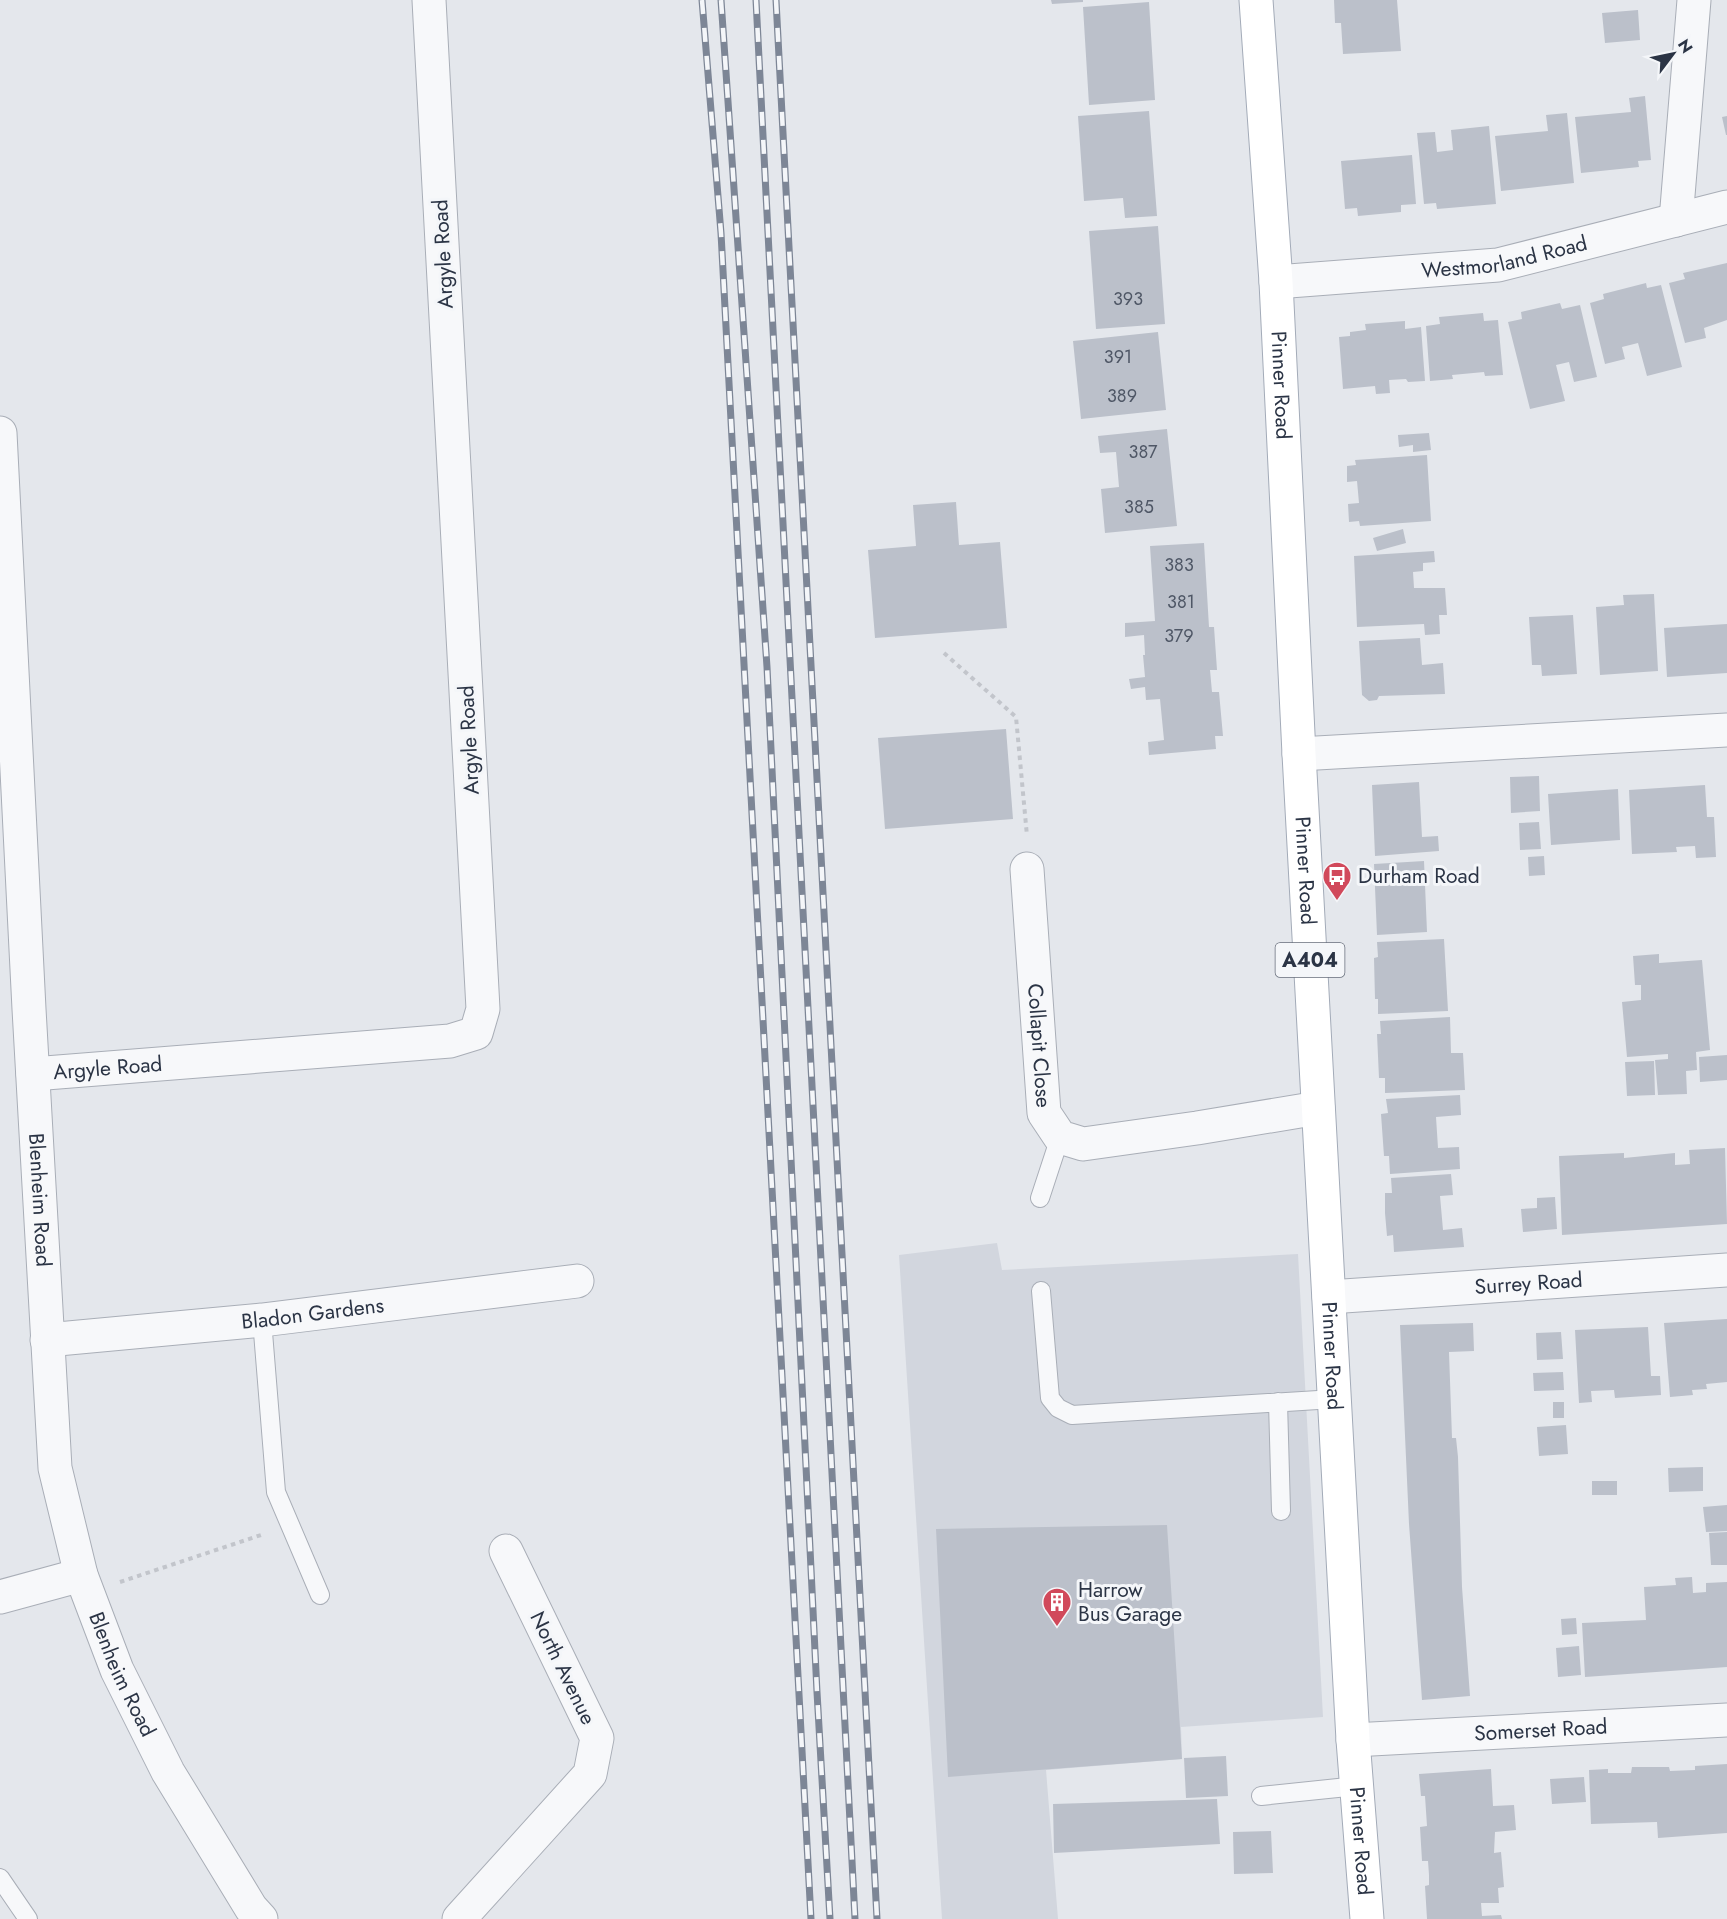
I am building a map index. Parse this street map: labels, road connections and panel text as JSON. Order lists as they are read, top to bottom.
{
  "streets": {
    "main road": ["Pinner Road", "A404"],
    "street": [
      "Argyle Road",
      "Westmorland Road",
      "Collapit Close",
      "Blenheim Road",
      "Surrey Road",
      "Bladon Gardens",
      "North Avenue",
      "Somerset Road"
    ]
  },
  "crossings": [
    ["Argyle Road", "Blenheim Road"],
    ["Westmorland Road", "Pinner Road"],
    ["Pinner Road", "Collapit Close"],
    ["Pinner Road", "Surrey Road"],
    ["Pinner Road", "Somerset Road"],
    ["Blenheim Road", "Bladon Gardens"]
  ],
  "places": {
    "bus stop": ["Durham Road"],
    "building": ["Harrow Bus Garage"]
  },
  "house_numbers": [
    "393",
    "391",
    "389",
    "387",
    "385",
    "383",
    "381",
    "379"
  ],
  "north": "top right"
}
